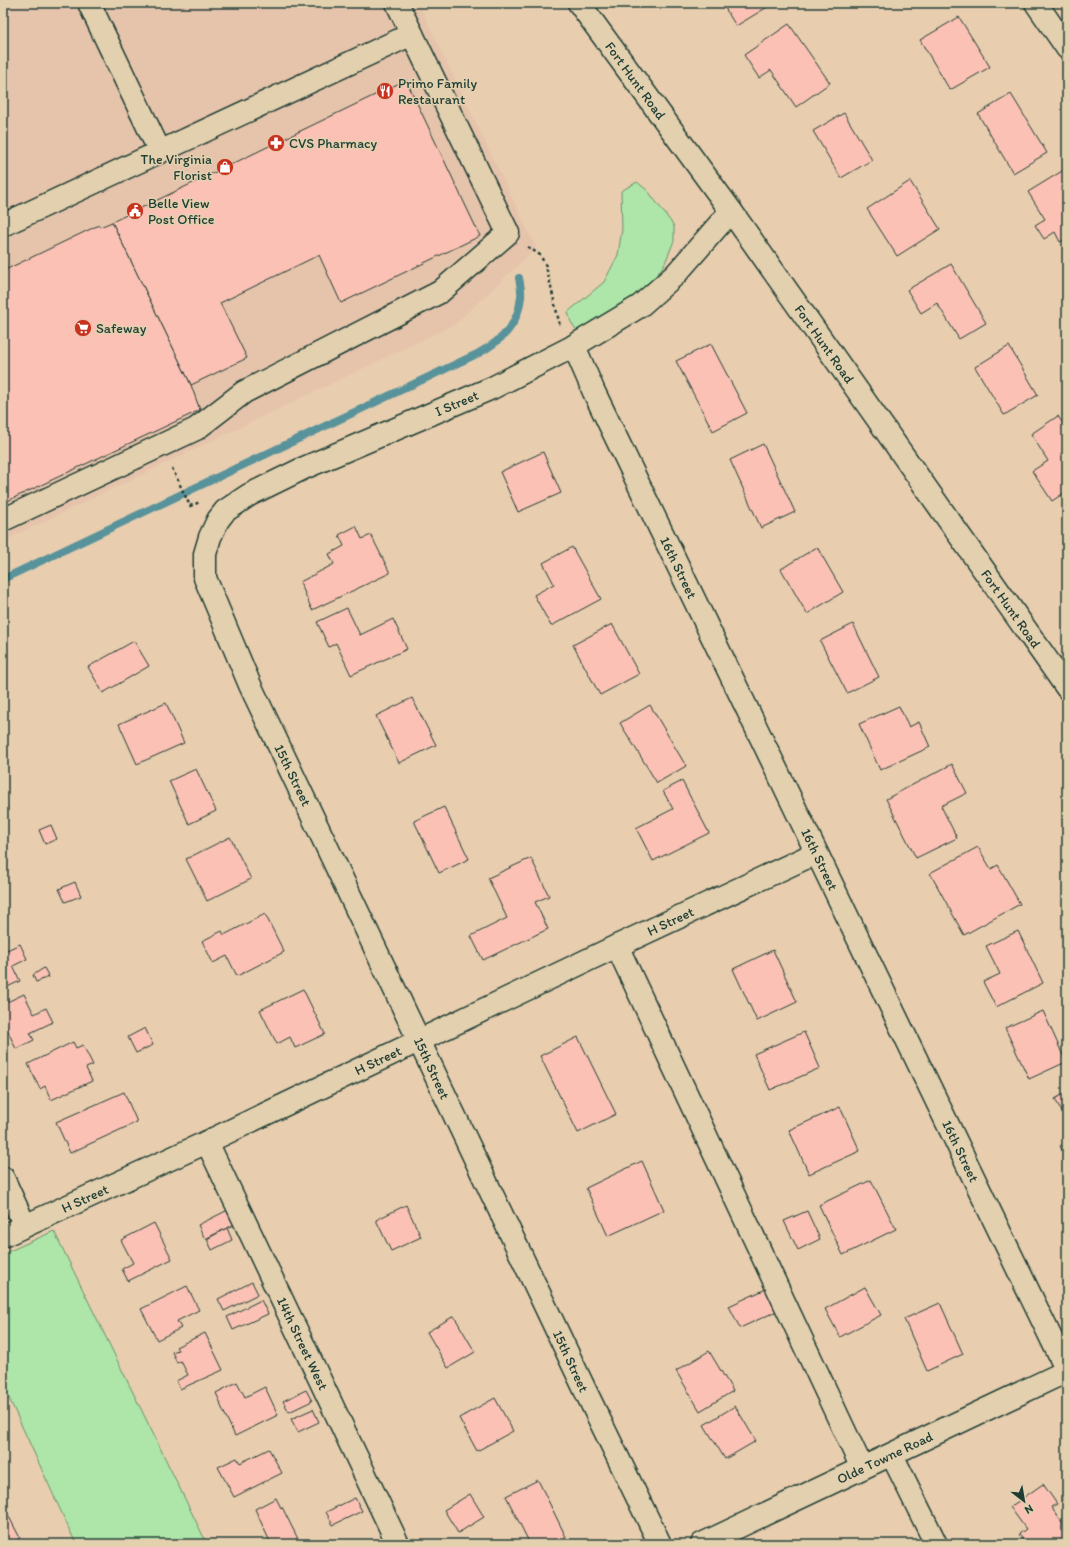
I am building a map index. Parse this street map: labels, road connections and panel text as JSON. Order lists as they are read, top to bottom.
{
  "streets": {
    "street": [
      "Fort Hunt Road",
      "I Street",
      "16th Street",
      "15th Street",
      "H Street",
      "14th Street West",
      "Olde Towne Road"
    ]
  },
  "crossings": [
    ["Fort Hunt Road", "I Street"],
    ["I Street", "16th Street"],
    ["I Street", "15th Street"],
    ["16th Street", "H Street"],
    ["16th Street", "Olde Towne Road"],
    ["15th Street", "H Street"],
    ["H Street", "14th Street West"]
  ],
  "places": {
    "restaurant": ["Primo Family Restaurant"],
    "pharmacy": ["CVS Pharmacy"],
    "shop": ["The Virginia Florist"],
    "public building": ["Belle View Post Office"],
    "supermarket": ["Safeway"]
  },
  "north": "bottom right"
}
